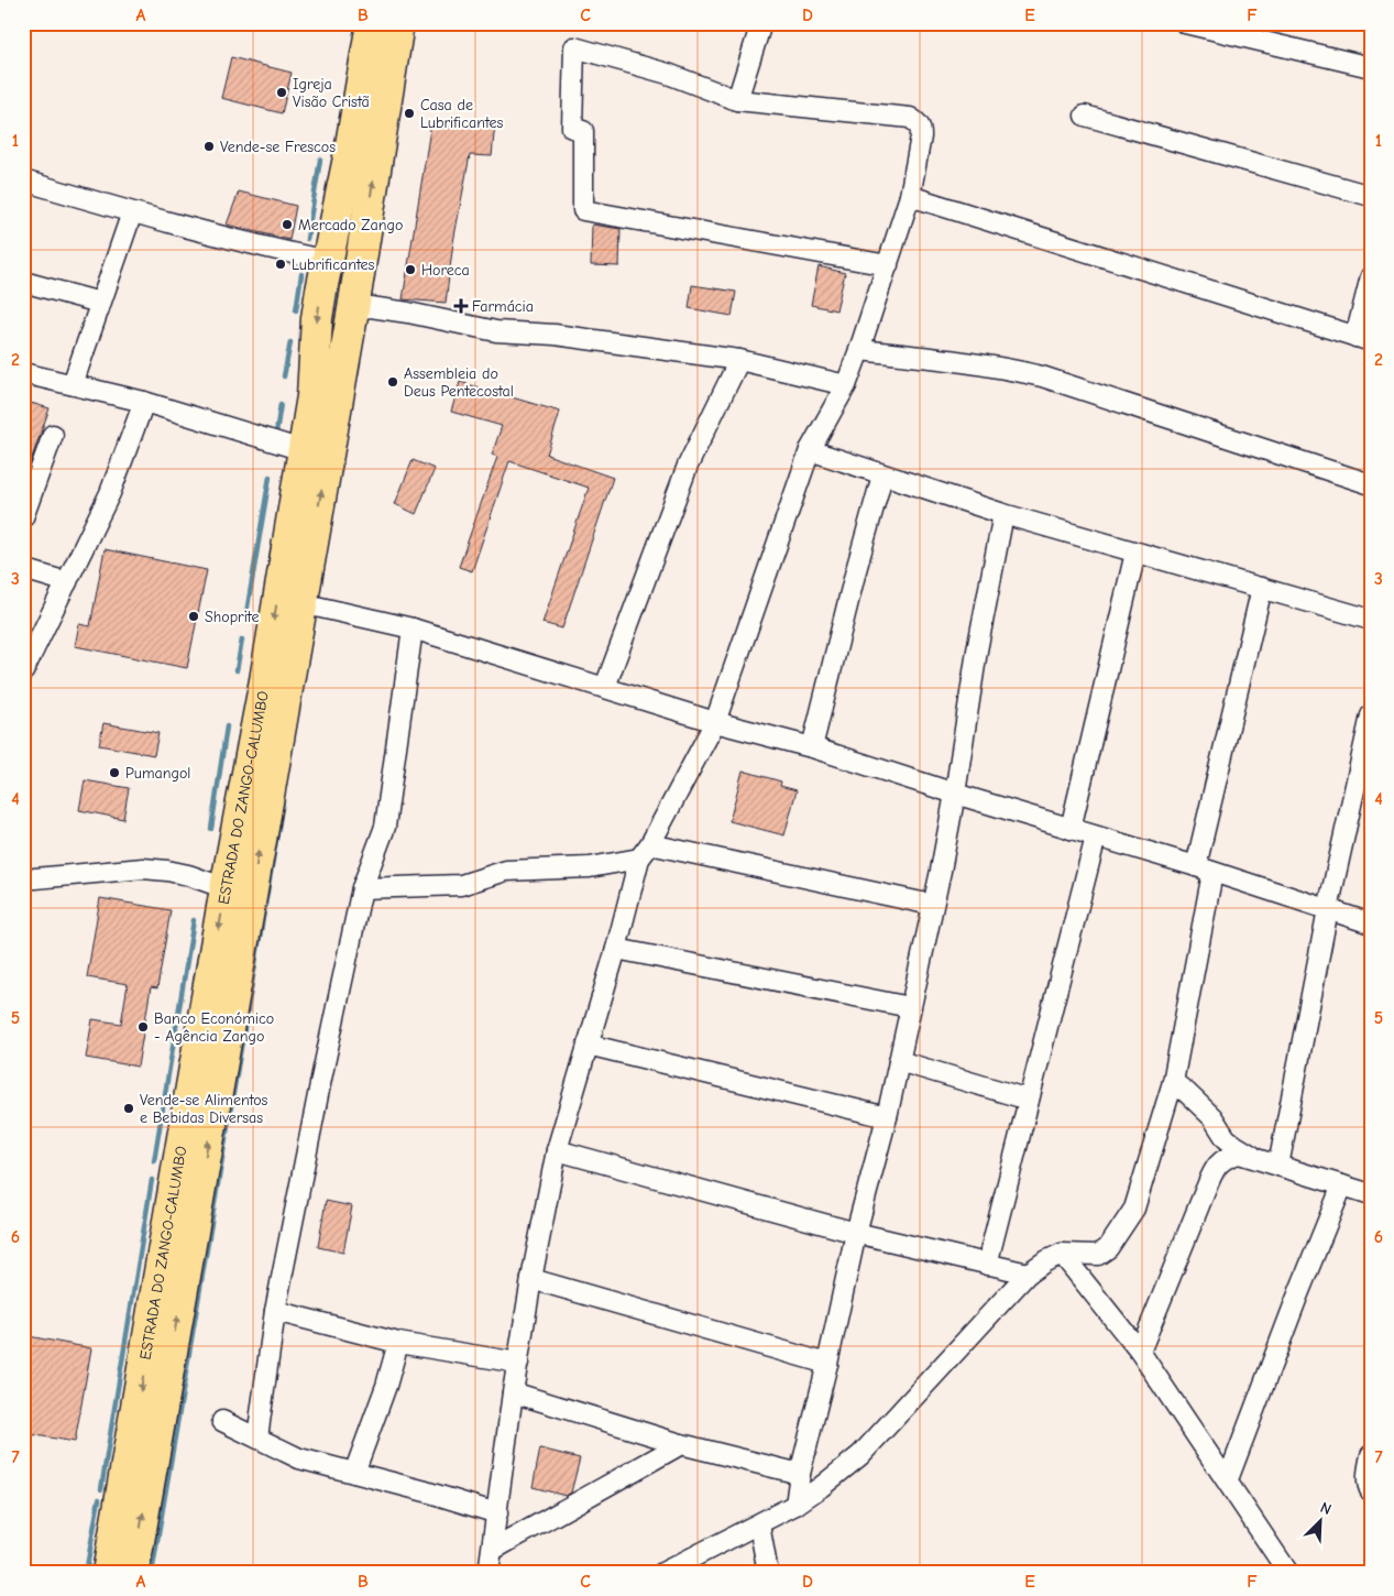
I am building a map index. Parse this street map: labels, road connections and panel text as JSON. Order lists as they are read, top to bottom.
{
  "streets": {
    "main road": ["ESTRADA DO ZANGO-CALUMBO"]
  },
  "places": {
    "other": [
      "Igreja Visão Cristã",
      "Casa de Lubrificantes",
      "Vende-se Frescos",
      "Mercado Zango",
      "Lubrificantes",
      "Horeca",
      "Assembleia do Deus Pentecostal",
      "Shoprite",
      "Pumangol",
      "Banco Económico - Agência Zango",
      "Vende-se Alimentos e Bebidas Diversas"
    ],
    "health": ["Farmácia"]
  },
  "north": "top right",
  "grid": {
    "columns": [
      "A",
      "B",
      "C",
      "D",
      "E",
      "F"
    ],
    "rows": [
      "1",
      "2",
      "3",
      "4",
      "5",
      "6",
      "7"
    ]
  }
}
